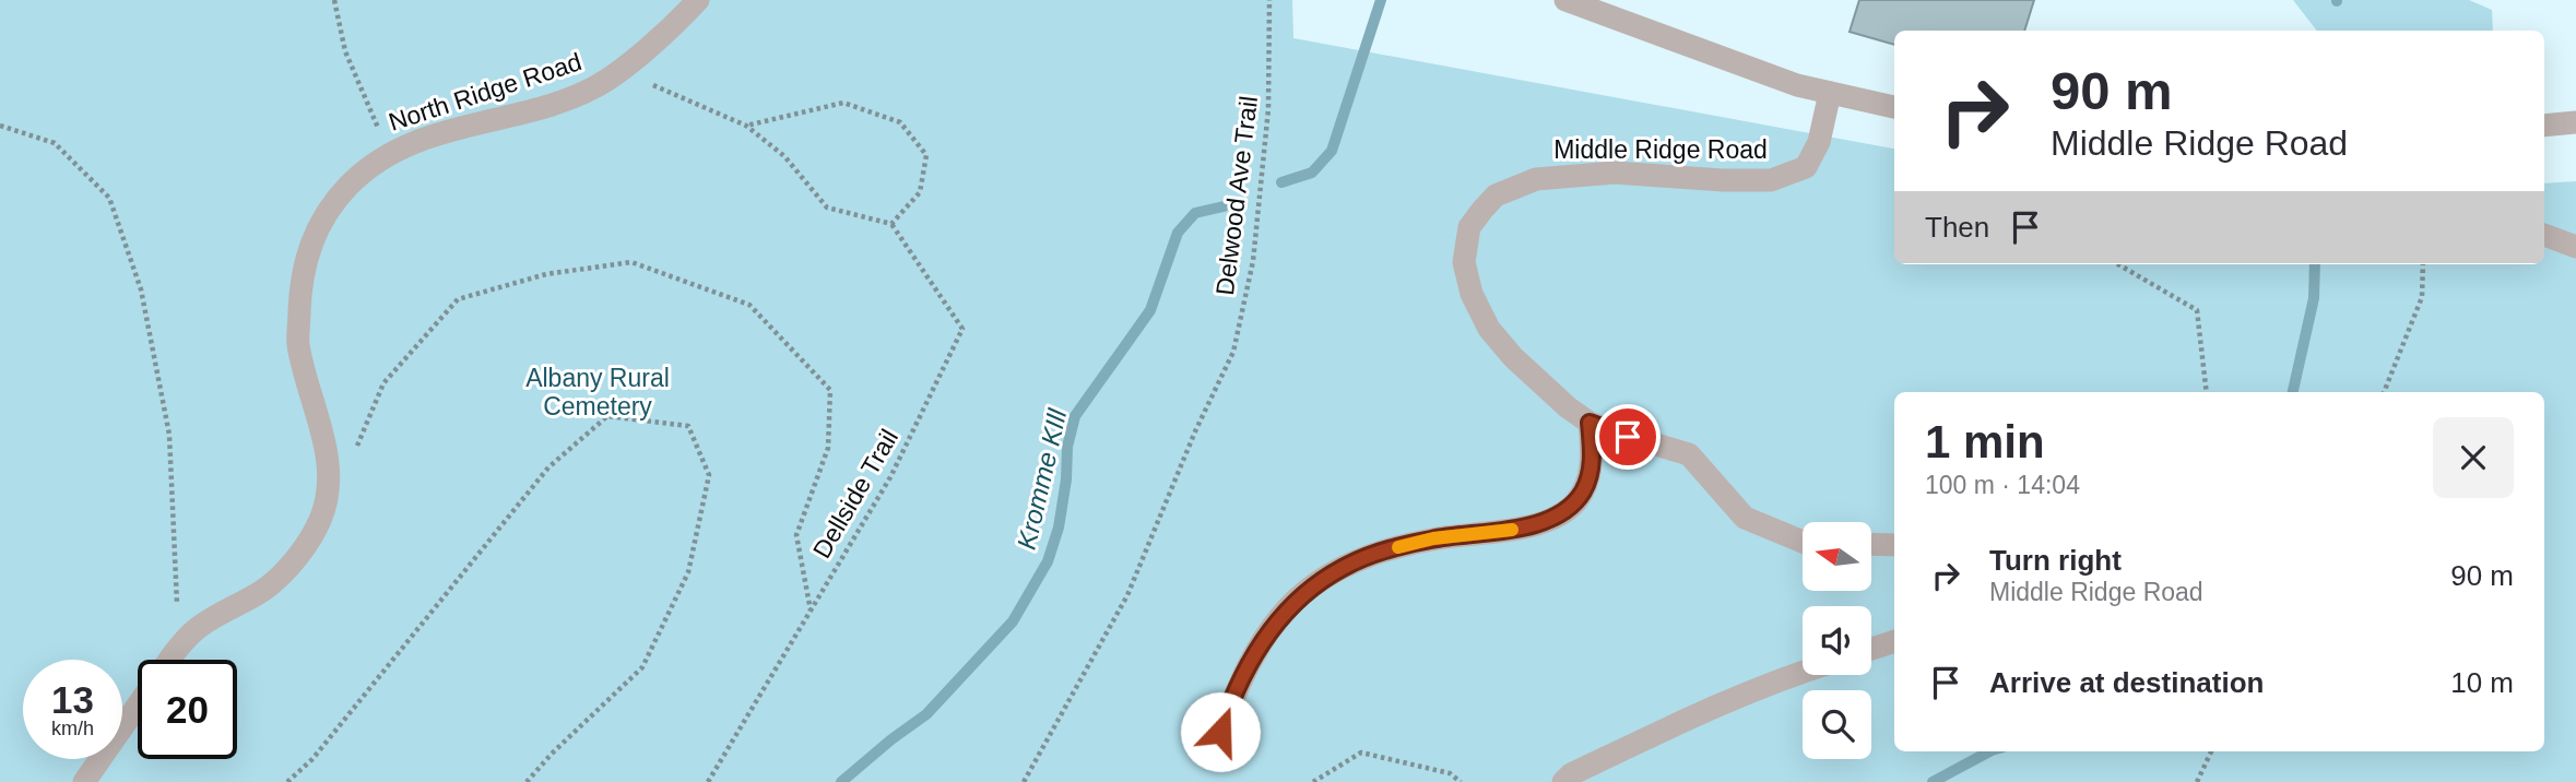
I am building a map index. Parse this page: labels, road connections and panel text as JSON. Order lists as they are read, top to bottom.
{
  "streets": {
    "lane": ["North Ridge Road", "Middle Ridge Road"],
    "path": ["Delwood Ave Trail", "Dellside Trail"]
  },
  "water": ["Kromme KIll"],
  "parks": ["Albany Rural Cemetery"],
  "north": "left",
  "page": {
    "turn": ["90 m", "Middle Ridge Road"],
    "then": "Then",
    "heading": ["1 min", "100 m · 14:04"],
    "list": [
      {
        "name": "Turn right",
        "note": "Middle Ridge Road",
        "value": "90 m"
      },
      {
        "name": "Arrive at destination",
        "value": "10 m"
      }
    ],
    "speed": "13 km/h",
    "limit": "20"
  }
}
